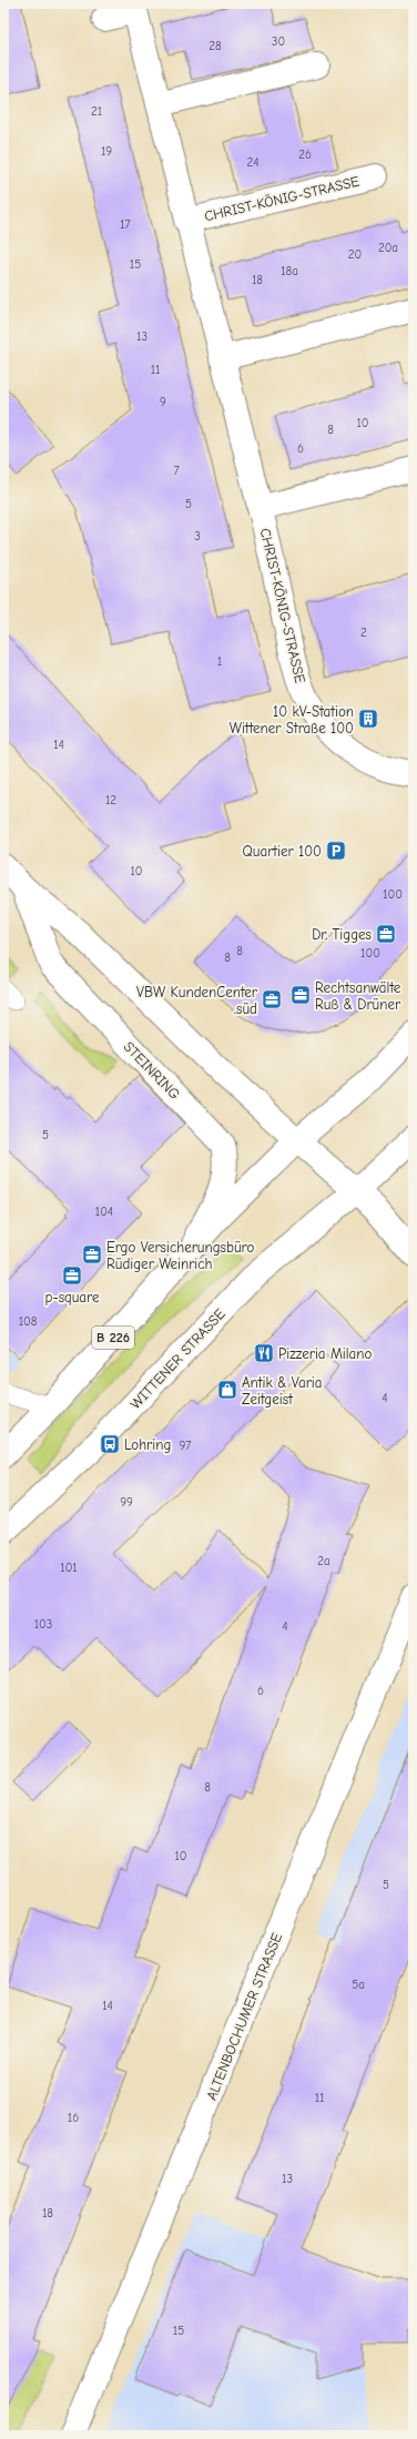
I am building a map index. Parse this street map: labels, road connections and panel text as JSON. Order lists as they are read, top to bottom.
{
  "streets": {
    "street": [
      "CHRIST-KÖNIG-STRASSE",
      "STEINRING",
      "B 226",
      "WITTENER STRASSE",
      "ALTENBOCHUMER STRASSE"
    ]
  },
  "crossings": [
    ["STEINRING", "B 226"]
  ],
  "places": {
    "building": ["10 kV-Station Wittener Straße 100"],
    "parking": ["Quartier 100"],
    "office": [
      "Dr. Tigges",
      "Rechtsanwälte Ruß & Drüner",
      "VBW KundenCenter .süd",
      "Ergo Versicherungsbüro Rüdiger Weinrich",
      "p-square"
    ],
    "restaurant": ["Pizzeria Milano"],
    "shop": ["Antik & Varia Zeitgeist"],
    "bus stop": ["Lohring"]
  },
  "house_numbers": [
    "30",
    "28",
    "21",
    "19",
    "26",
    "24",
    "17",
    "20a",
    "20",
    "15",
    "18a",
    "18",
    "13",
    "11",
    "9",
    "10",
    "8",
    "6",
    "7",
    "5",
    "3",
    "2",
    "1",
    "14",
    "12",
    "10",
    "100",
    "8",
    "100",
    "8",
    "5",
    "104",
    "108",
    "4",
    "97",
    "99",
    "2a",
    "101",
    "103",
    "4",
    "6",
    "8",
    "10",
    "5",
    "5a",
    "14",
    "11",
    "16",
    "13",
    "18",
    "15"
  ]
}
